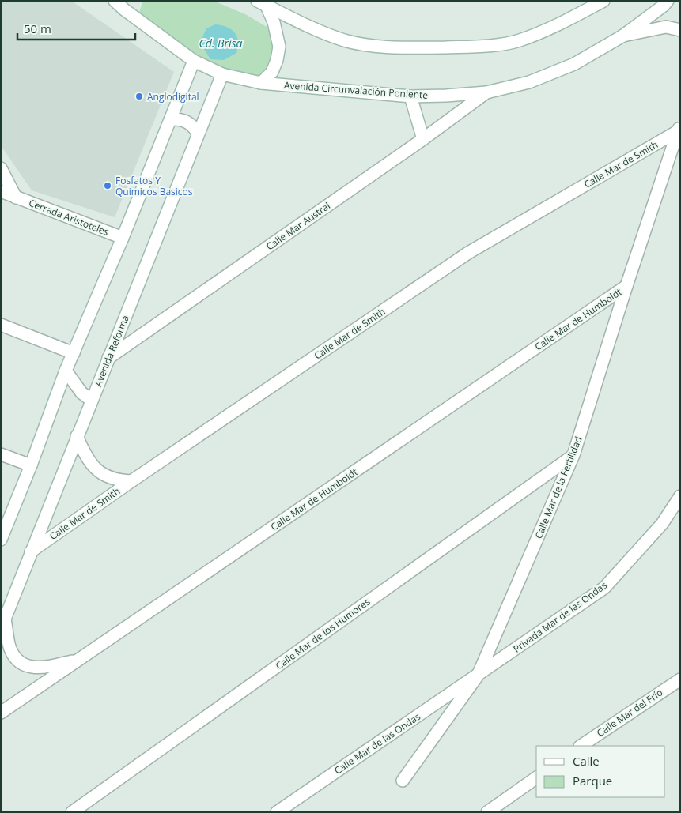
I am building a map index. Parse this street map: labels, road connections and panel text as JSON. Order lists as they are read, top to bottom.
{
  "streets": {
    "street": [
      "Avenida Circunvalación Poniente",
      "Calle Mar de Smith",
      "Cerrada Aristoteles",
      "Calle Mar Austral",
      "Calle Mar de Humboldt",
      "Avenida Reforma",
      "Calle Mar de la Fertilidad",
      "Privada Mar de las Ondas",
      "Calle Mar de los Humores",
      "Calle Mar del Frío",
      "Calle Mar de las Ondas"
    ]
  },
  "crossings": [
    ["Avenida Circunvalación Poniente", "Calle Mar Austral"],
    ["Avenida Circunvalación Poniente", "Avenida Reforma"],
    ["Calle Mar de Smith", "Avenida Reforma"],
    ["Calle Mar de Smith", "Calle Mar de la Fertilidad"],
    ["Calle Mar Austral", "Avenida Reforma"],
    ["Calle Mar de Humboldt", "Calle Mar de la Fertilidad"],
    ["Calle Mar de la Fertilidad", "Privada Mar de las Ondas"],
    ["Calle Mar de la Fertilidad", "Calle Mar de los Humores"],
    ["Calle Mar de la Fertilidad", "Calle Mar de las Ondas"],
    ["Privada Mar de las Ondas", "Calle Mar de las Ondas"]
  ],
  "water": ["Cd. Brisa"],
  "places": ["Anglodigital", "Fosfatos Y Quimicos Basicos"],
  "legend": ["Calle", "Parque"],
  "scale_bar": "50 m"
}
